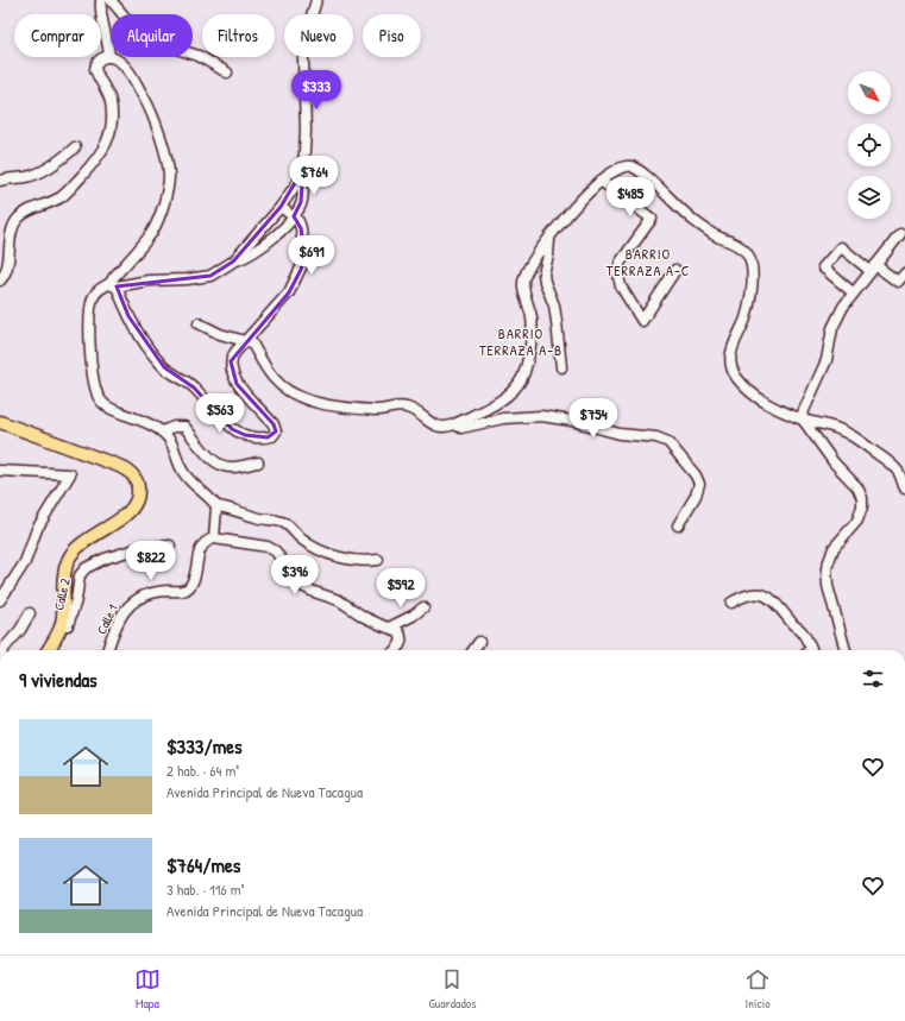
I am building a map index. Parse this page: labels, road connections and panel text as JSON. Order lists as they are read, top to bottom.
{
  "streets": {
    "street": ["Calle 2", "Calle 1"]
  },
  "districts": ["BARRIO TERRAZA A-C", "BARRIO TERRAZA A-B"],
  "north": "bottom right",
  "page": {
    "chip": [
      "Comprar",
      "Alquilar",
      "Filtros",
      "Nuevo",
      "Piso"
    ],
    "price": [
      "$333",
      "$764",
      "$485",
      "$691",
      "$563",
      "$754",
      "$822",
      "$396",
      "$592"
    ],
    "heading": "9 viviendas",
    "list": [
      {
        "name": "$333/mes",
        "note": "2 hab. · 64 m² · Avenida Principal de Nueva Tacagua"
      },
      {
        "name": "$764/mes",
        "note": "3 hab. · 116 m² · Avenida Principal de Nueva Tacagua"
      }
    ],
    "tabs": ["Mapa", "Guardados", "Inicio"]
  }
}
